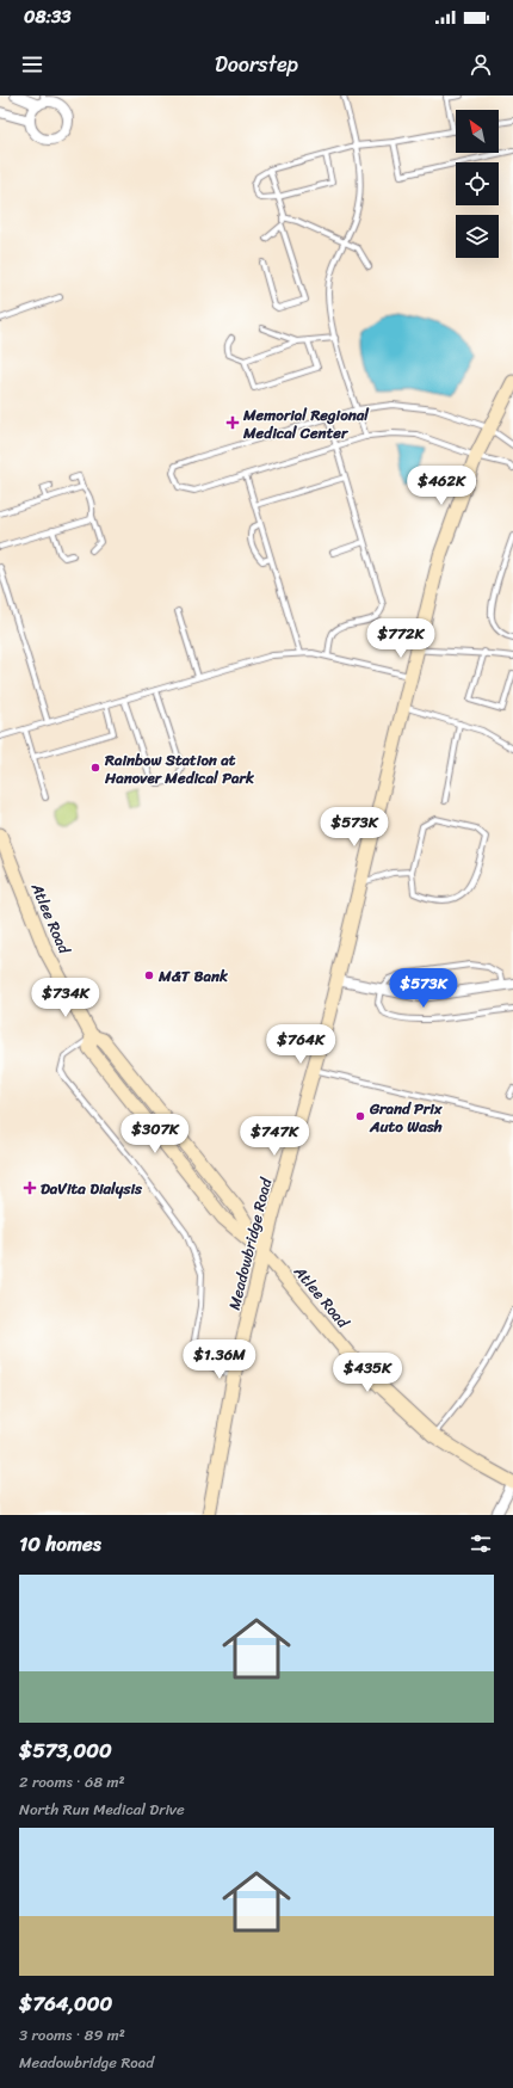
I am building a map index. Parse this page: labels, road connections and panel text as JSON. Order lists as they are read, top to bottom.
{
  "streets": {
    "main road": ["Atlee Road", "Meadowbridge Road"]
  },
  "crossings": [
    ["Atlee Road", "Meadowbridge Road"]
  ],
  "places": {
    "health": ["Memorial Regional Medical Center", "DaVita Dialysis"],
    "other": ["Rainbow Station at Hanover Medical Park", "M&T Bank", "Grand Prix Auto Wash"]
  },
  "north": "top left",
  "page": {
    "status": "08:33",
    "header": "Doorstep",
    "price": [
      "$462K",
      "$772K",
      "$573K",
      "$573K",
      "$734K",
      "$764K",
      "$307K",
      "$747K",
      "$1.36M",
      "$435K"
    ],
    "heading": "10 homes",
    "list": [
      {
        "name": "$573,000",
        "note": "2 rooms · 68 m² · North Run Medical Drive"
      },
      {
        "name": "$764,000",
        "note": "3 rooms · 89 m² · Meadowbridge Road"
      }
    ]
  }
}
